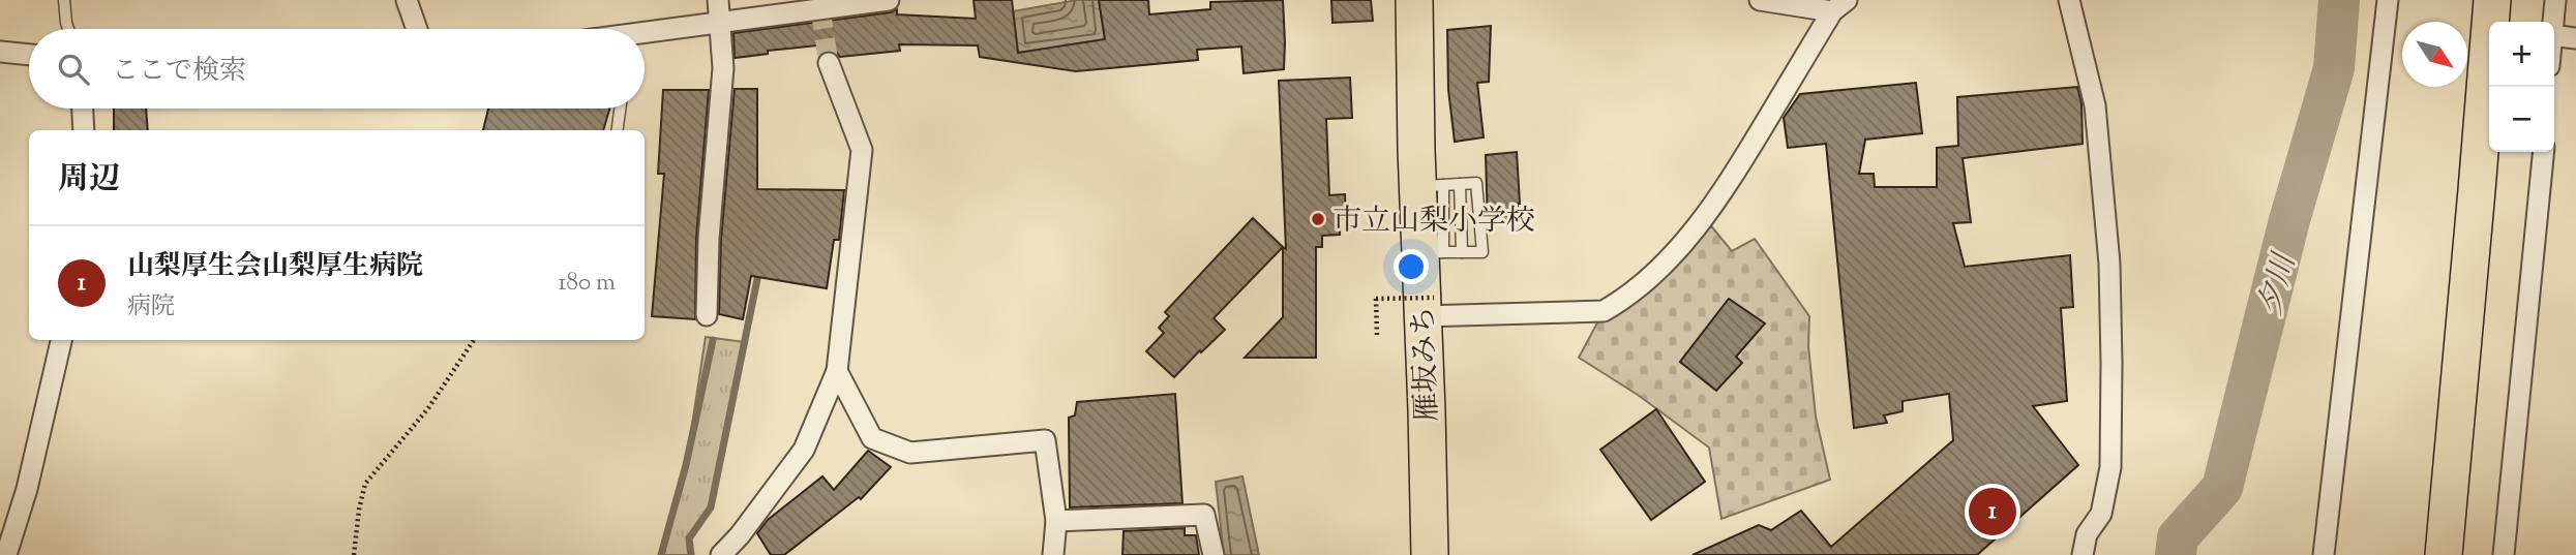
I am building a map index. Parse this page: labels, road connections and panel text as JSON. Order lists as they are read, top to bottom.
{
  "streets": {
    "highway": ["雁坂みち"]
  },
  "water": ["夕川"],
  "places": ["市立山梨小学校"],
  "north": "bottom right",
  "page": {
    "map_buttons": ["+", "−"],
    "search": "ここで検索",
    "heading": "周辺",
    "list": [
      {
        "mark": "1",
        "name": "山梨厚生会山梨厚生病院",
        "note": "病院",
        "value": "180 m"
      }
    ],
    "pins": "1"
  }
}
